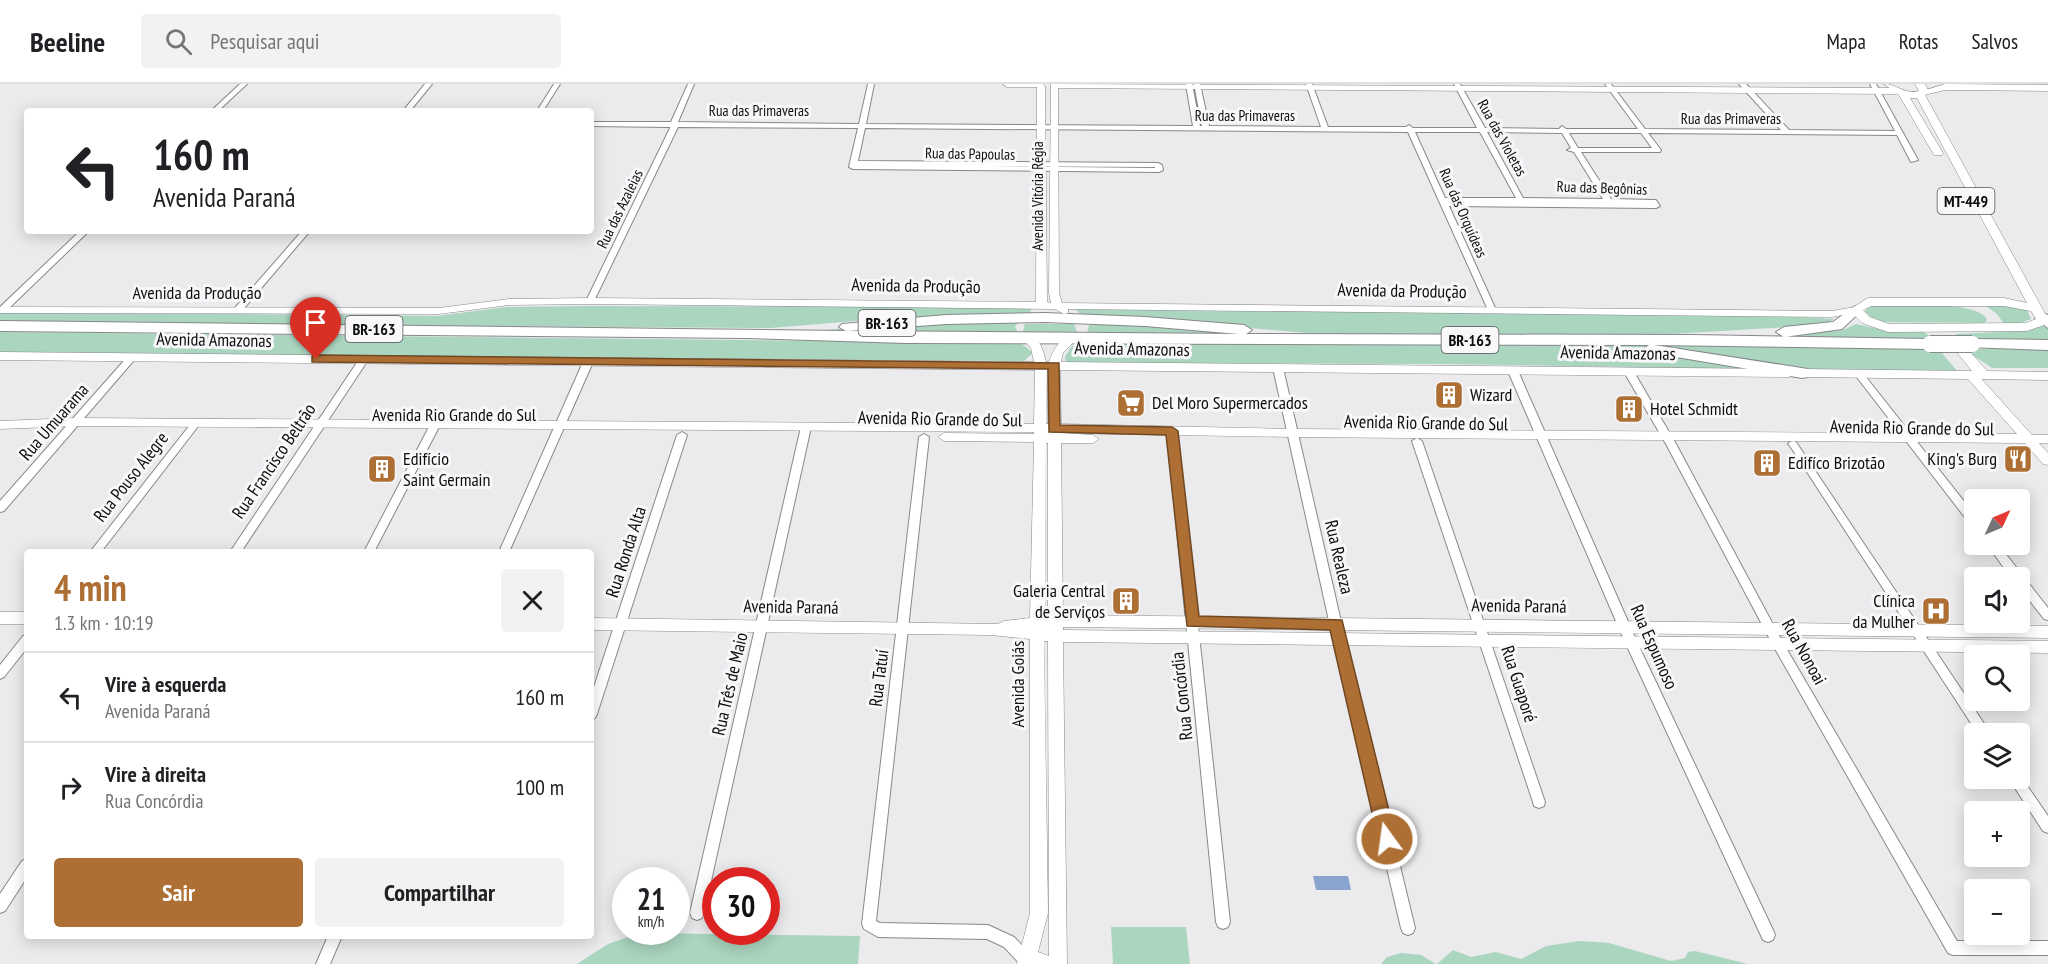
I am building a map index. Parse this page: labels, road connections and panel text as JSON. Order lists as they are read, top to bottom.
{
  "streets": {
    "highway": ["BR-163"],
    "main road": ["MT-449", "Avenida Amazonas"],
    "street": [
      "Rua das Primaveras",
      "Rua das Violetas",
      "Rua das Papoulas",
      "Rua das Begônias",
      "Avenida Vitória Régia",
      "Rua das Azaleias",
      "Rua das Orquídeas",
      "Avenida da Produção",
      "Avenida Rio Grande do Sul",
      "Rua Umuarama",
      "Rua Francisco Beltrão",
      "Rua Pouso Alegre",
      "Rua Ronda Alta",
      "Rua Realeza",
      "Avenida Paraná",
      "Rua Espumoso",
      "Rua Nonoai",
      "Rua Tatuí",
      "Rua Três de Maio",
      "Avenida Goiás",
      "Rua Guaporé",
      "Rua Concórdia"
    ]
  },
  "crossings": [
    ["Rua das Primaveras", "Rua das Violetas"],
    ["Rua das Primaveras", "Rua das Papoulas"],
    ["Rua das Primaveras", "Avenida Vitória Régia"],
    ["Rua das Primaveras", "Rua das Azaleias"],
    ["Rua das Primaveras", "Rua das Orquídeas"],
    ["Rua das Violetas", "Rua das Begônias"],
    ["Rua das Papoulas", "Avenida Vitória Régia"],
    ["Rua das Begônias", "Rua das Orquídeas"],
    ["Avenida Vitória Régia", "Avenida da Produção"],
    ["Rua das Azaleias", "Avenida da Produção"],
    ["Rua das Orquídeas", "Avenida da Produção"],
    ["Avenida Amazonas", "Rua Umuarama"],
    ["Avenida Amazonas", "Rua Francisco Beltrão"],
    ["Avenida Amazonas", "Rua Realeza"],
    ["Avenida Amazonas", "Rua Espumoso"],
    ["Avenida Amazonas", "Rua Nonoai"],
    ["Avenida Amazonas", "Avenida Goiás"],
    ["Avenida Rio Grande do Sul", "Rua Umuarama"],
    ["Avenida Rio Grande do Sul", "Rua Francisco Beltrão"],
    ["Avenida Rio Grande do Sul", "Rua Pouso Alegre"],
    ["Avenida Rio Grande do Sul", "Rua Ronda Alta"],
    ["Avenida Rio Grande do Sul", "Rua Realeza"],
    ["Avenida Rio Grande do Sul", "Rua Espumoso"],
    ["Avenida Rio Grande do Sul", "Rua Nonoai"],
    ["Avenida Rio Grande do Sul", "Rua Tatuí"],
    ["Avenida Rio Grande do Sul", "Rua Três de Maio"],
    ["Avenida Rio Grande do Sul", "Avenida Goiás"],
    ["Avenida Rio Grande do Sul", "Rua Guaporé"],
    ["Avenida Rio Grande do Sul", "Rua Concórdia"],
    ["Rua Ronda Alta", "Avenida Paraná"],
    ["Rua Realeza", "Avenida Paraná"],
    ["Avenida Paraná", "Rua Espumoso"],
    ["Avenida Paraná", "Rua Nonoai"],
    ["Avenida Paraná", "Rua Tatuí"],
    ["Avenida Paraná", "Rua Três de Maio"],
    ["Avenida Paraná", "Avenida Goiás"],
    ["Avenida Paraná", "Rua Guaporé"],
    ["Avenida Paraná", "Rua Concórdia"],
    ["Rua Tatuí", "Avenida Goiás"]
  ],
  "places": {
    "building": [
      "Wizard",
      "Hotel Schmidt",
      "Edifíco Brizotão",
      "Edifício Saint Germain",
      "Galeria Central de Serviços"
    ],
    "supermarket": ["Del Moro Supermercados"],
    "restaurant": ["King's Burg"],
    "hospital": ["Clínica da Mulher"]
  },
  "north": "top right",
  "page": {
    "header": "Beeline",
    "search": "Pesquisar aqui",
    "nav": ["Mapa", "Rotas", "Salvos"],
    "turn": ["160 m", "Avenida Paraná"],
    "map_buttons": ["+", "−"],
    "heading": ["4 min", "1.3 km · 10:19"],
    "list": [
      {
        "name": "Vire à esquerda",
        "note": "Avenida Paraná",
        "value": "160 m"
      },
      {
        "name": "Vire à direita",
        "note": "Rua Concórdia",
        "value": "100 m"
      }
    ],
    "buttons": ["Sair", "Compartilhar"],
    "speed": "21 km/h",
    "limit": "30"
  }
}
